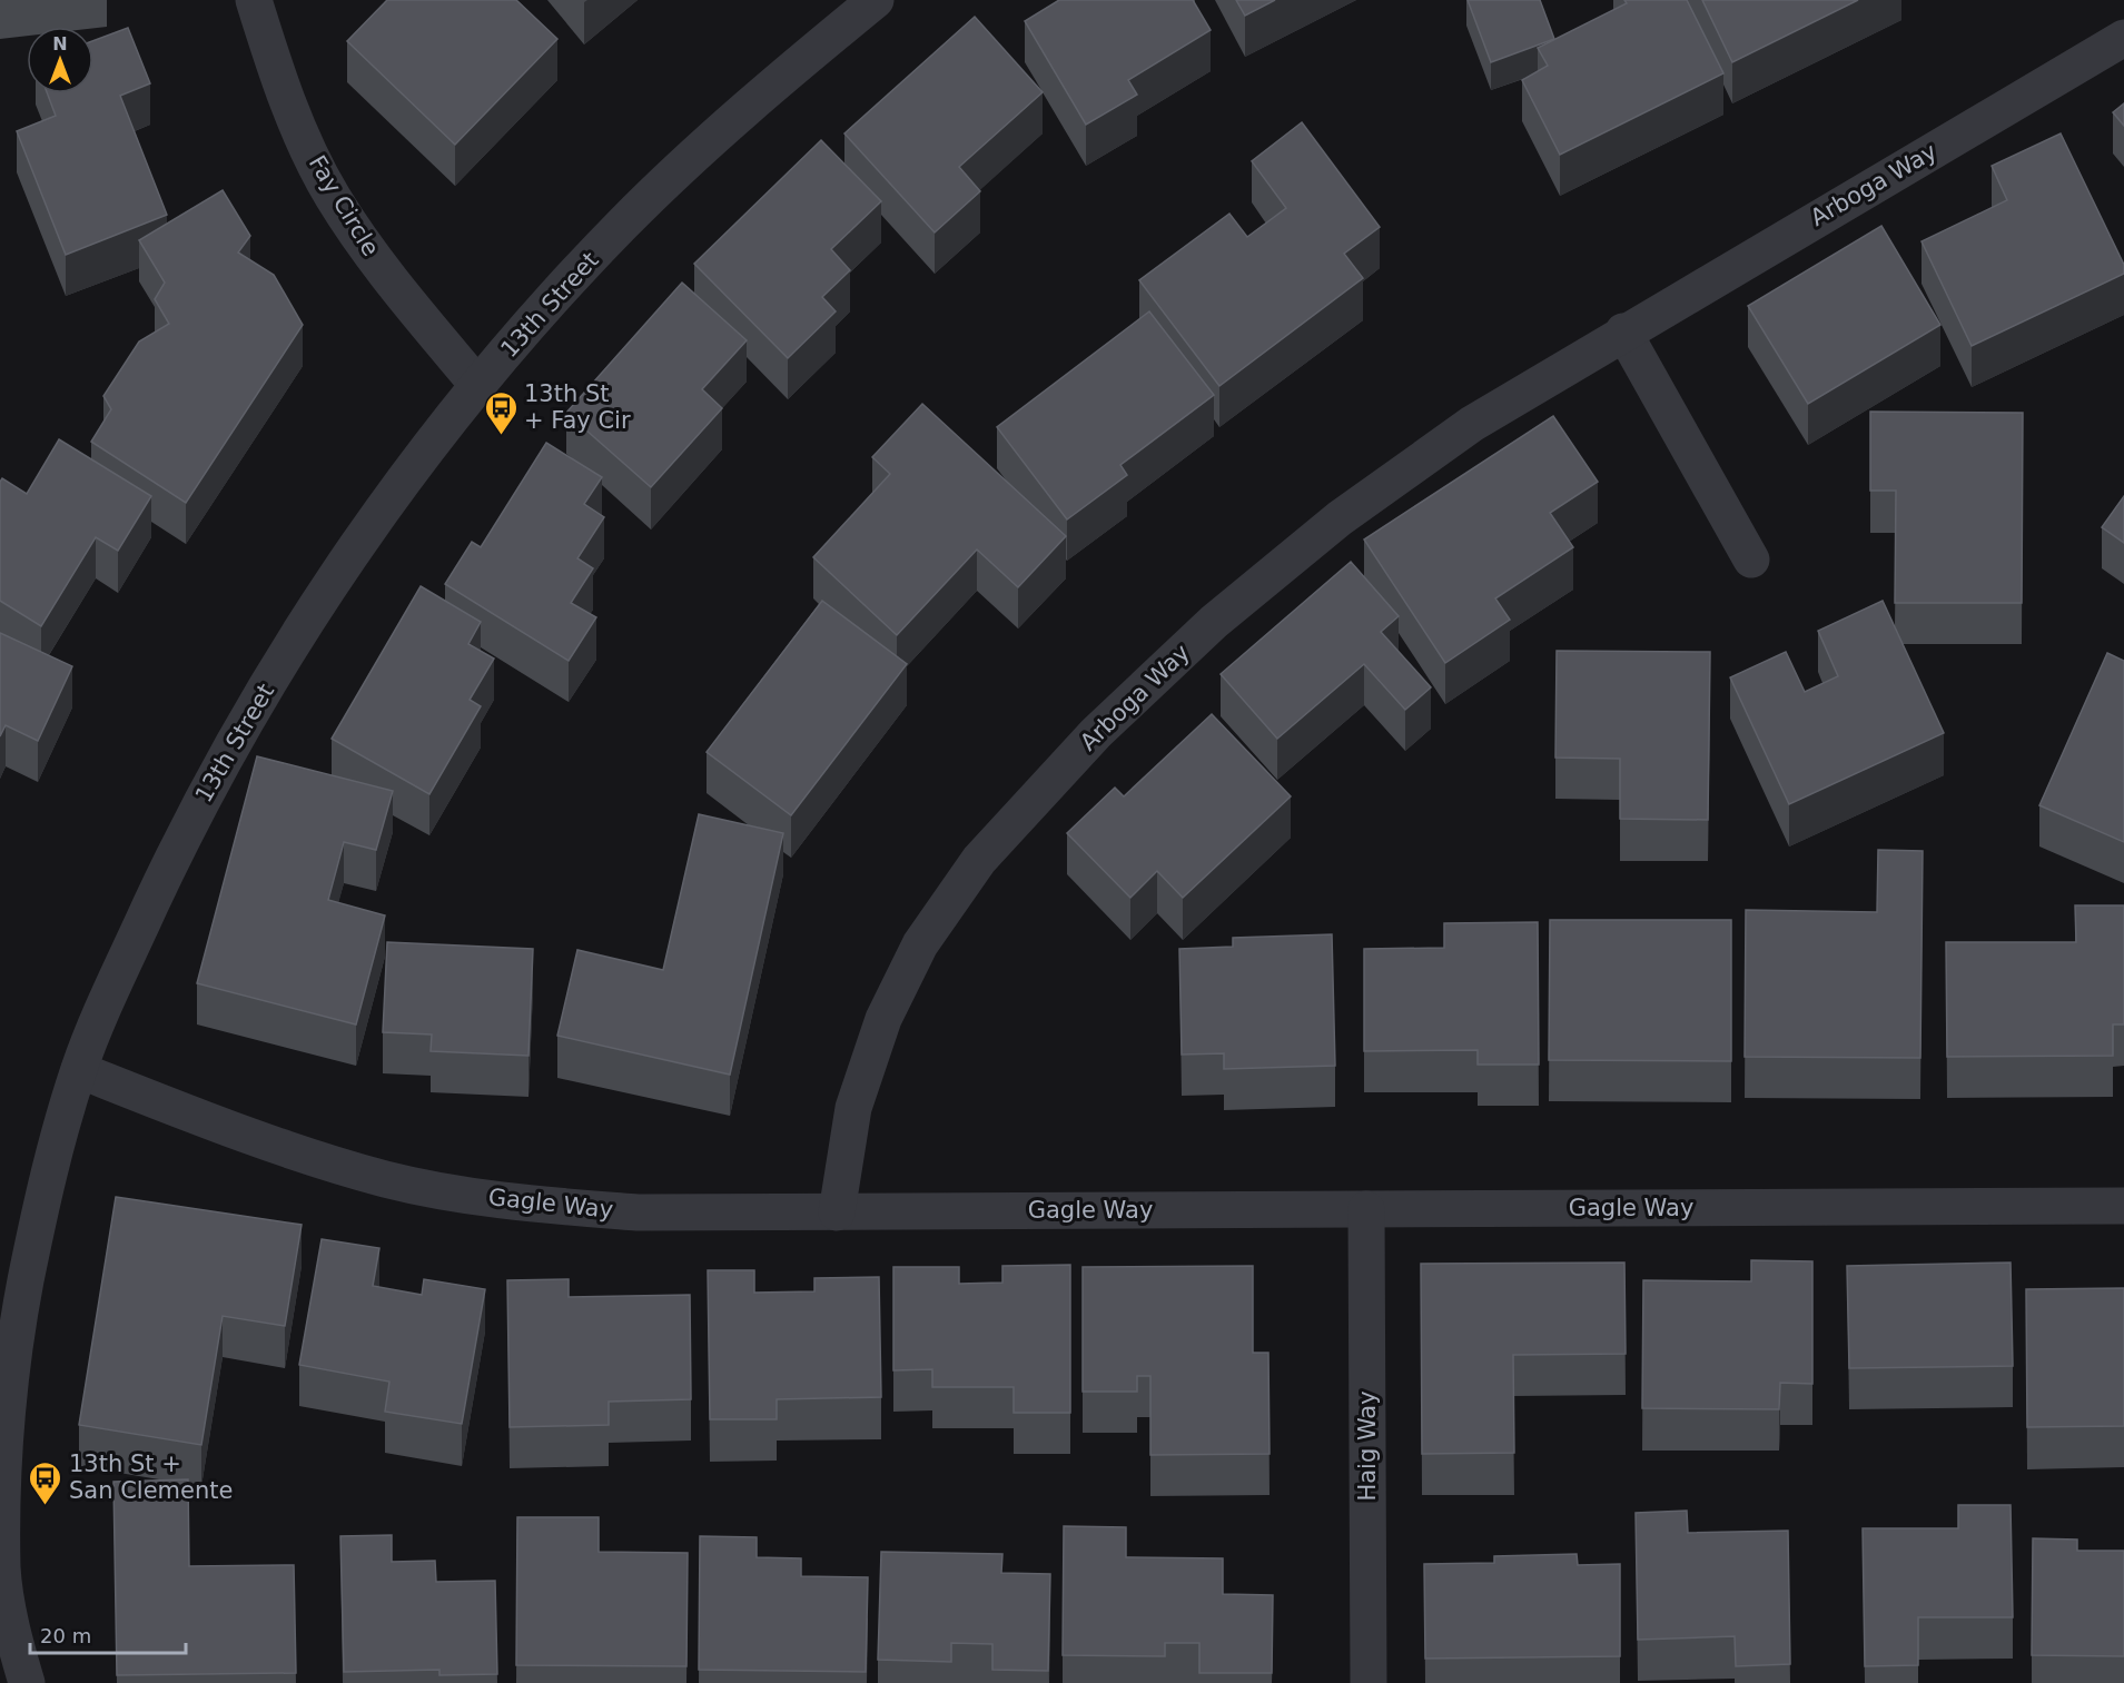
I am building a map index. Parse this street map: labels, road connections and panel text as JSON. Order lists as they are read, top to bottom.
{
  "streets": {
    "street": [
      "Arboga Way",
      "Fay Circle",
      "13th Street",
      "Gagle Way",
      "Haig Way"
    ]
  },
  "crossings": [
    ["Arboga Way", "Gagle Way"],
    ["Fay Circle", "13th Street"],
    ["13th Street", "Gagle Way"],
    ["Gagle Way", "Haig Way"]
  ],
  "places": {
    "bus stop": ["13th St + Fay Cir", "13th St + San Clemente"]
  },
  "scale_bar": "20 m",
  "north": "top"
}
